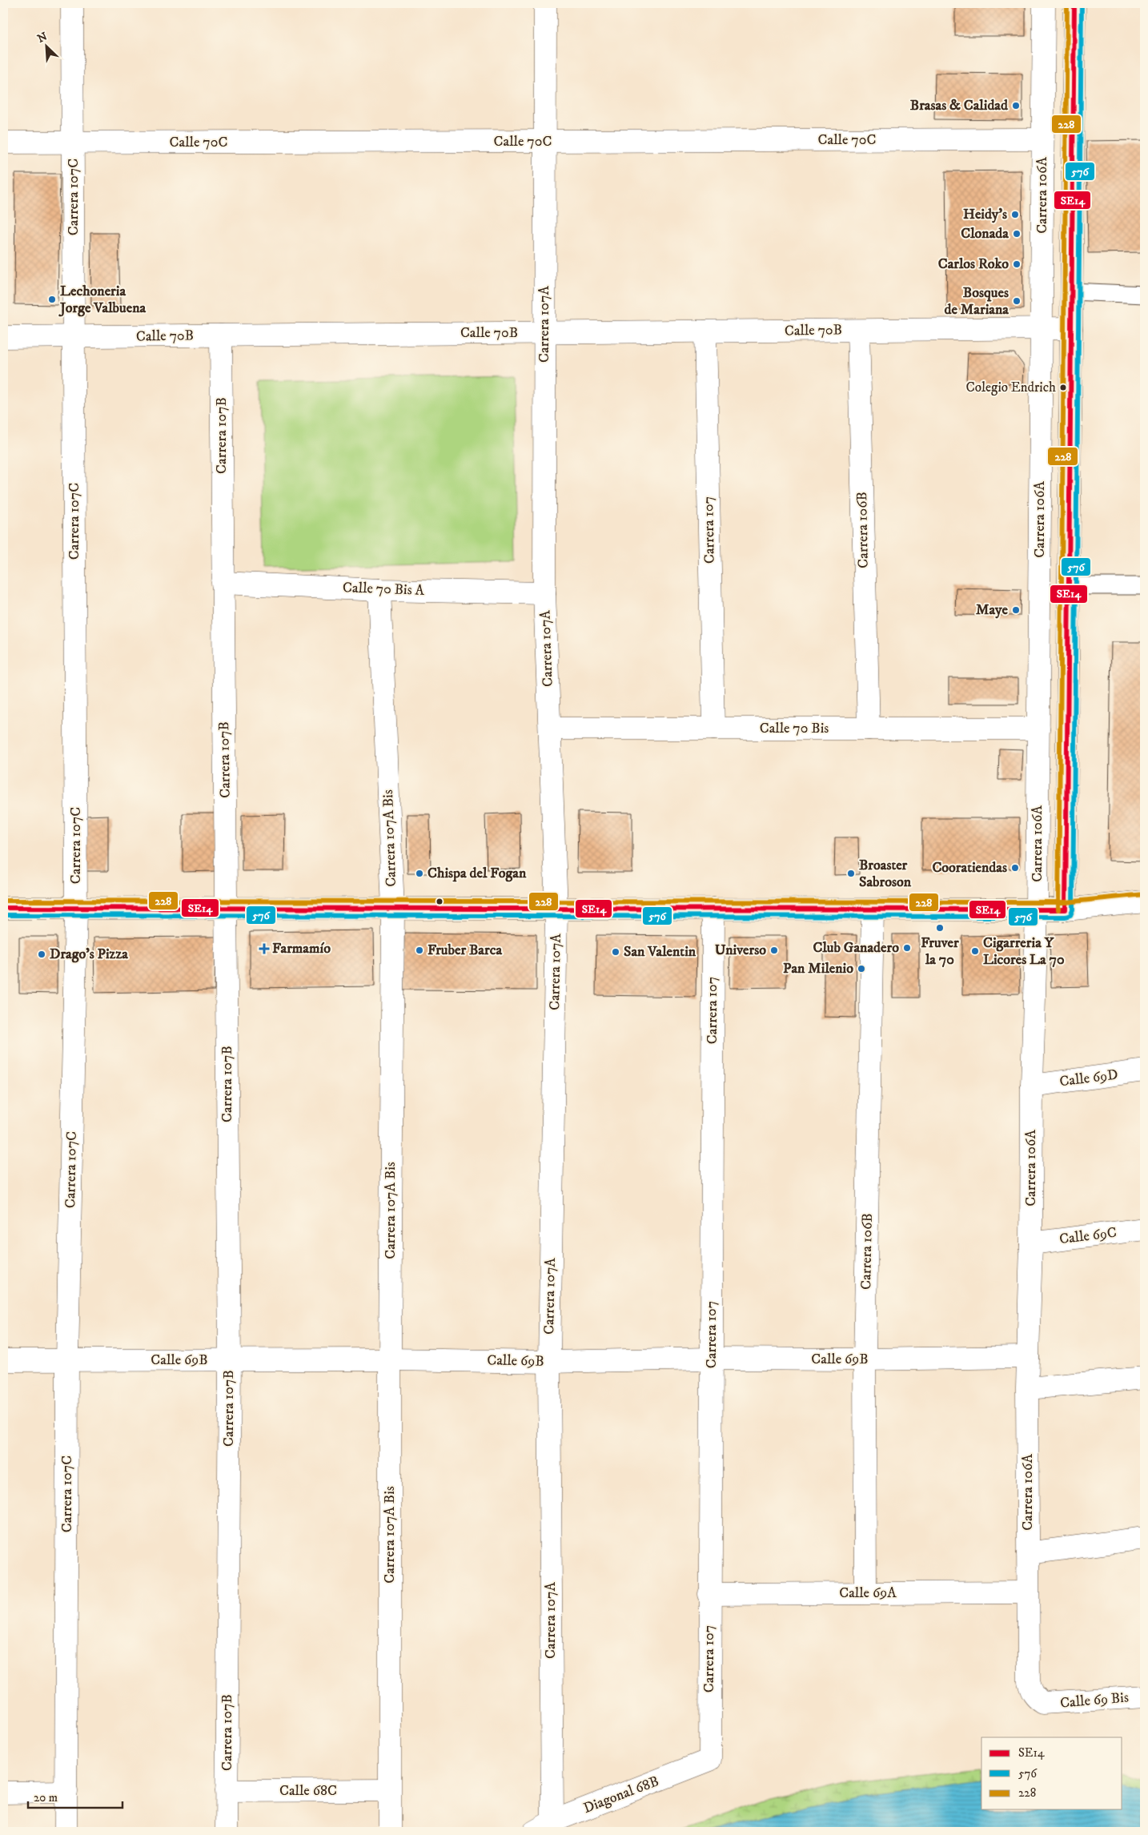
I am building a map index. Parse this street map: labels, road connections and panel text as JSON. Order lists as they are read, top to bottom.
{
  "streets": {
    "street": [
      "Calle 70C",
      "Carrera 106A",
      "Carrera 107C",
      "Carrera 107A",
      "Calle 70B",
      "Carrera 107B",
      "Carrera 107",
      "Carrera 106B",
      "Calle 70 Bis A",
      "Calle 70 Bis",
      "Carrera 107A Bis",
      "Calle 69D",
      "Calle 69C",
      "Calle 69B",
      "Calle 69A",
      "Calle 69 Bis",
      "Calle 68C",
      "Diagonal 68B"
    ]
  },
  "crossings": [
    ["Calle 70C", "Carrera 106A"],
    ["Calle 70C", "Carrera 107C"],
    ["Calle 70C", "Carrera 107A"],
    ["Carrera 106A", "Calle 70B"],
    ["Carrera 106A", "Calle 70 Bis"],
    ["Carrera 106A", "Calle 69D"],
    ["Carrera 106A", "Calle 69C"],
    ["Carrera 106A", "Calle 69B"],
    ["Carrera 106A", "Calle 69A"],
    ["Carrera 106A", "Calle 69 Bis"],
    ["Carrera 107C", "Calle 70B"],
    ["Carrera 107C", "Calle 69B"],
    ["Carrera 107A", "Calle 70B"],
    ["Carrera 107A", "Calle 70 Bis A"],
    ["Carrera 107A", "Calle 70 Bis"],
    ["Carrera 107A", "Calle 69B"],
    ["Carrera 107A", "Diagonal 68B"],
    ["Calle 70B", "Carrera 107B"],
    ["Calle 70B", "Carrera 107"],
    ["Calle 70B", "Carrera 106B"],
    ["Carrera 107B", "Calle 70 Bis A"],
    ["Carrera 107B", "Calle 69B"],
    ["Carrera 107B", "Calle 68C"],
    ["Carrera 107", "Calle 70 Bis"],
    ["Carrera 107", "Calle 69B"],
    ["Carrera 107", "Calle 69A"],
    ["Carrera 107", "Diagonal 68B"],
    ["Carrera 106B", "Calle 70 Bis"],
    ["Carrera 106B", "Calle 69B"],
    ["Carrera 106B", "Calle 69A"],
    ["Calle 70 Bis A", "Carrera 107A Bis"],
    ["Carrera 107A Bis", "Calle 69B"],
    ["Carrera 107A Bis", "Calle 68C"]
  ],
  "places": {
    "other": [
      "Brasas & Calidad",
      "Heidy's",
      "Clonada",
      "Carlos Roko",
      "Lechoneria Jorge Valbuena",
      "Bosques de Mariana",
      "Colegio Endrich",
      "Maye",
      "Cooratiendas",
      "Chispa del Fogan",
      "Broaster Sabroson",
      "Fruver la 70",
      "Club Ganadero",
      "Fruber Barca",
      "Universo",
      "Cigarreria Y Licores La 70",
      "San Valentin",
      "Drago's Pizza",
      "Pan Milenio"
    ],
    "health": ["Farmamío"]
  },
  "lines": ["transit line SE14", "transit line 576", "transit line 228"],
  "legend": ["SE14", "576", "228"],
  "scale_bar": "20 m",
  "north": "top left"
}
